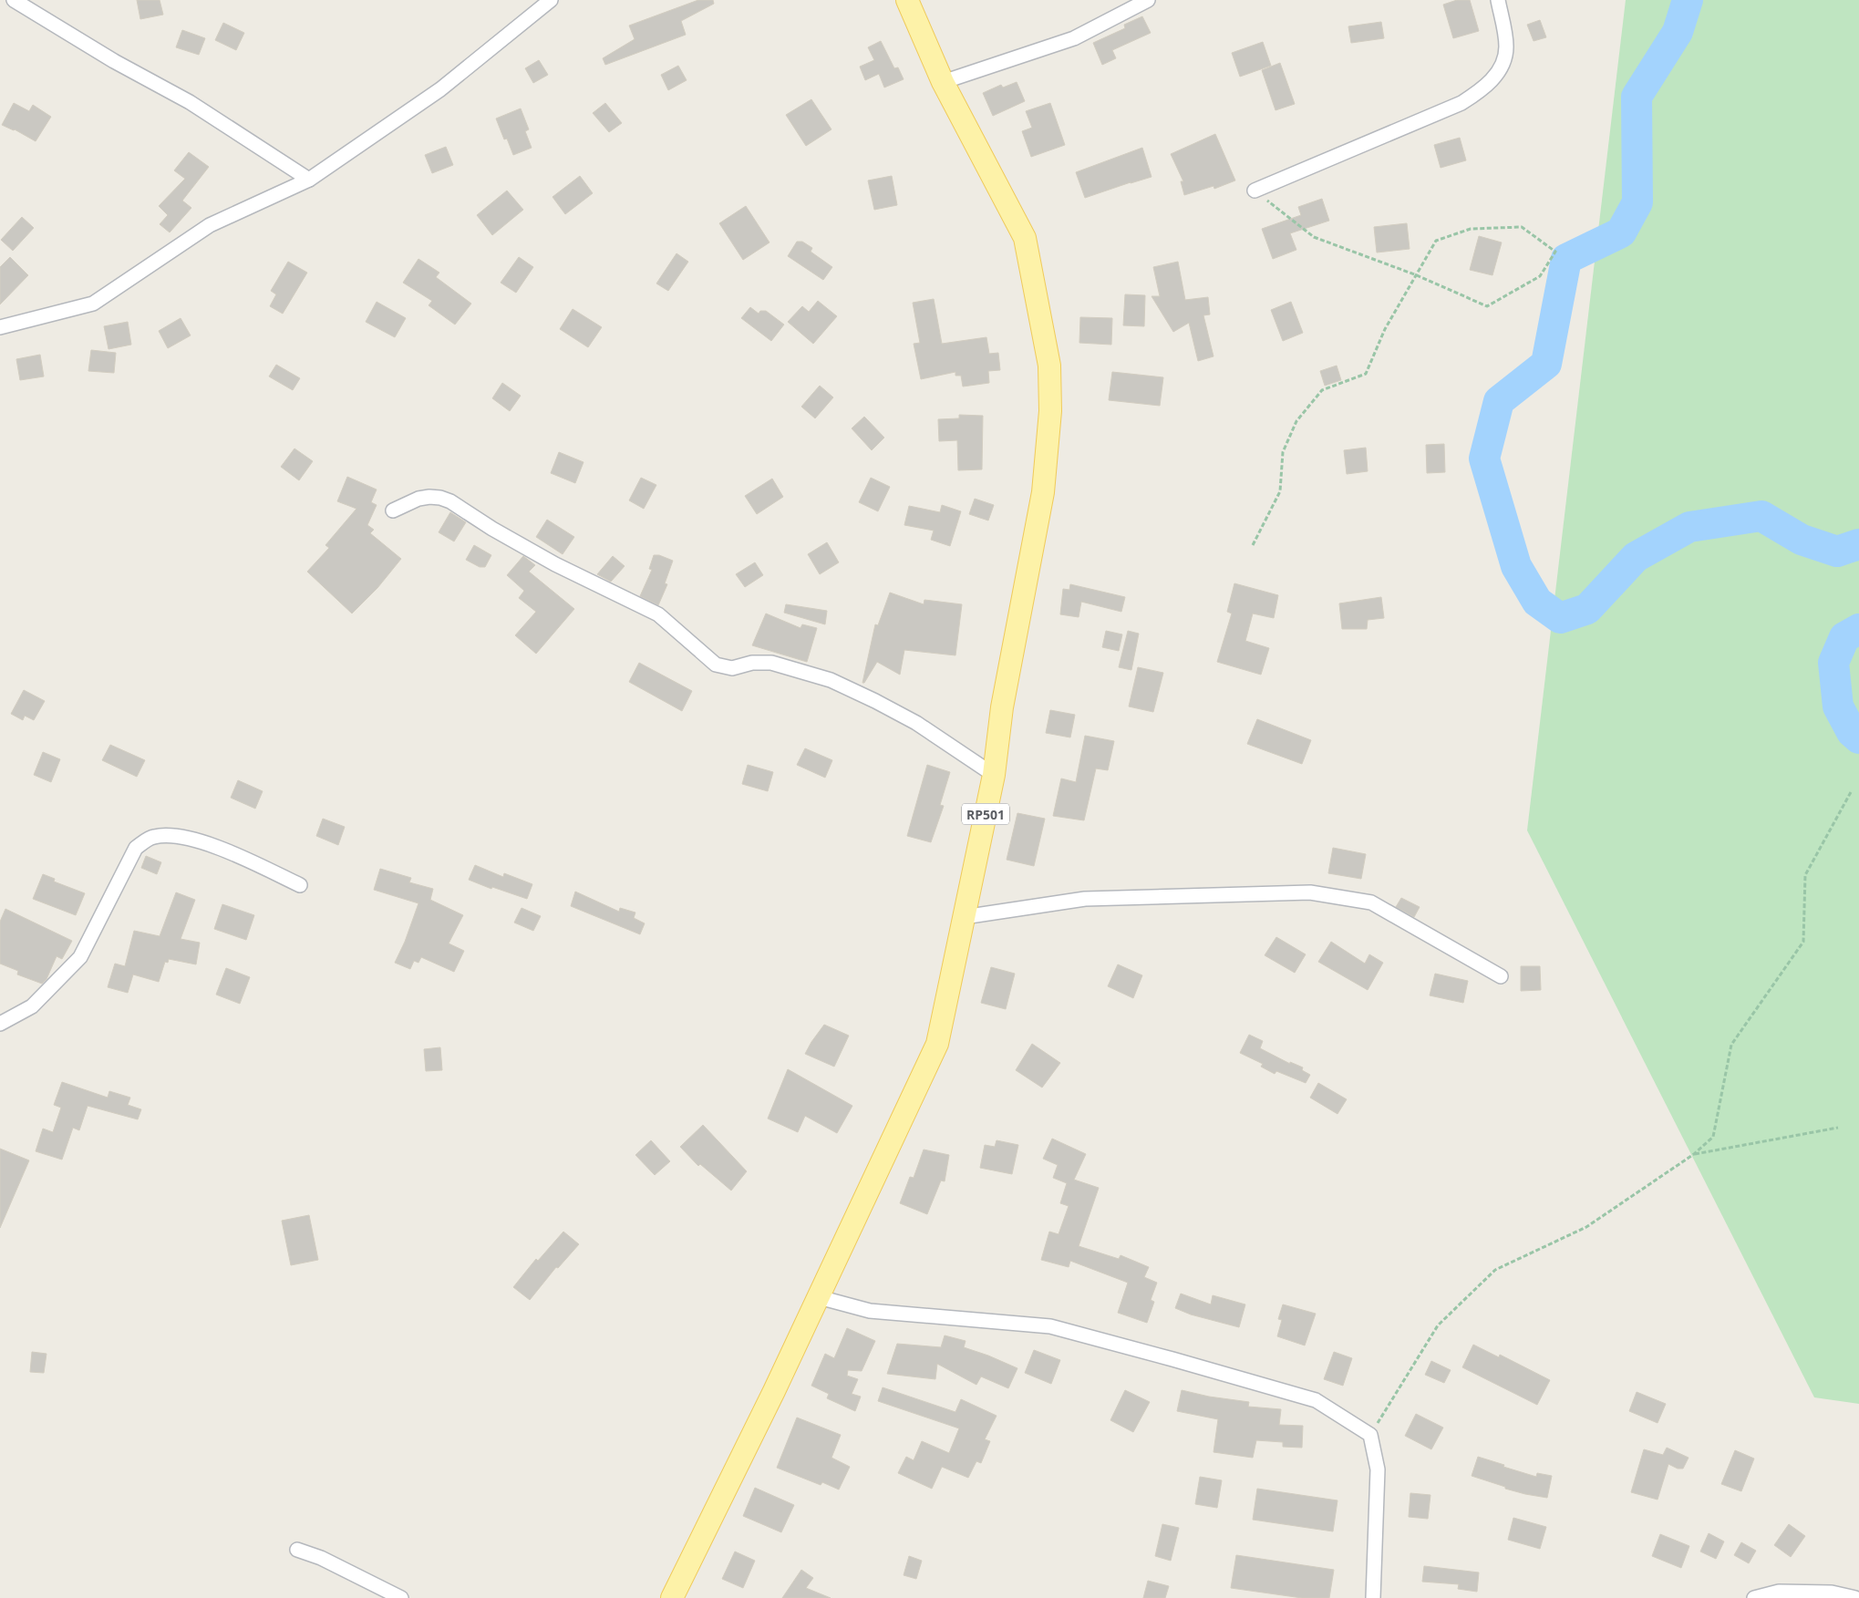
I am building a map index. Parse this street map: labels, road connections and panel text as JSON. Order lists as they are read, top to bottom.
{
  "streets": {
    "main road": ["RP501"]
  }
}
